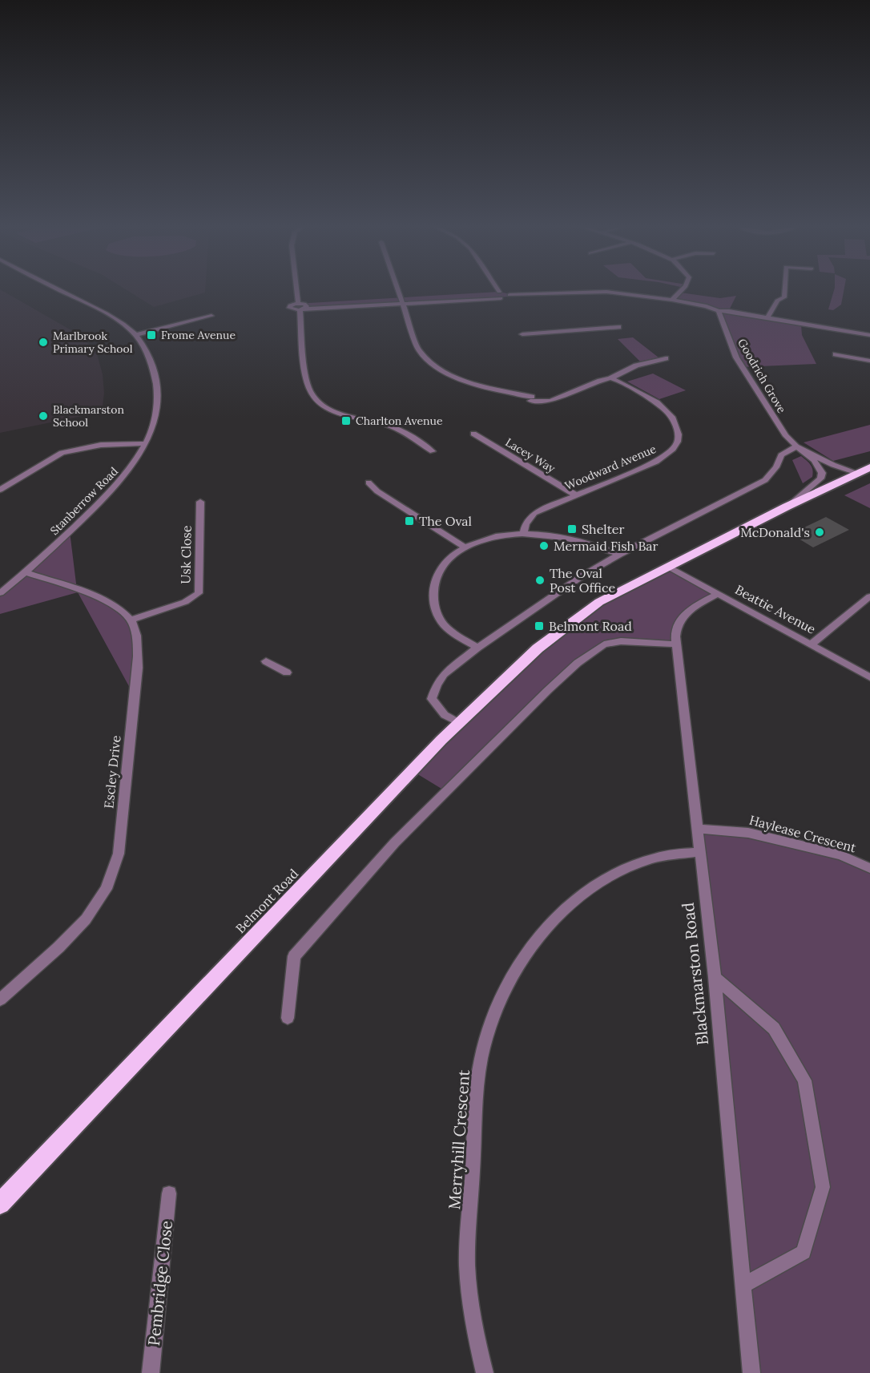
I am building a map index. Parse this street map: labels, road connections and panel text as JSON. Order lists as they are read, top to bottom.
{
  "streets": {
    "highway": ["Belmont Road"],
    "street": [
      "Goodrich Grove",
      "Lacey Way",
      "Woodward Avenue",
      "Stanberrow Road",
      "Usk Close",
      "Beattie Avenue",
      "Escley Drive",
      "Haylease Crescent",
      "Blackmarston Road",
      "Merryhill Crescent",
      "Pembridge Close"
    ]
  },
  "crossings": [
    ["Goodrich Grove", "Belmont Road"],
    ["Lacey Way", "Woodward Avenue"],
    ["Usk Close", "Escley Drive"],
    ["Beattie Avenue", "Belmont Road"],
    ["Beattie Avenue", "Blackmarston Road"],
    ["Haylease Crescent", "Blackmarston Road"],
    ["Blackmarston Road", "Merryhill Crescent"]
  ],
  "places": {
    "transit": [
      "Frome Avenue",
      "Charlton Avenue",
      "The Oval",
      "Shelter",
      "Belmont Road"
    ],
    "other": [
      "Marlbrook Primary School",
      "Blackmarston School",
      "McDonald's",
      "Mermaid Fish Bar",
      "The Oval Post Office"
    ]
  }
}
